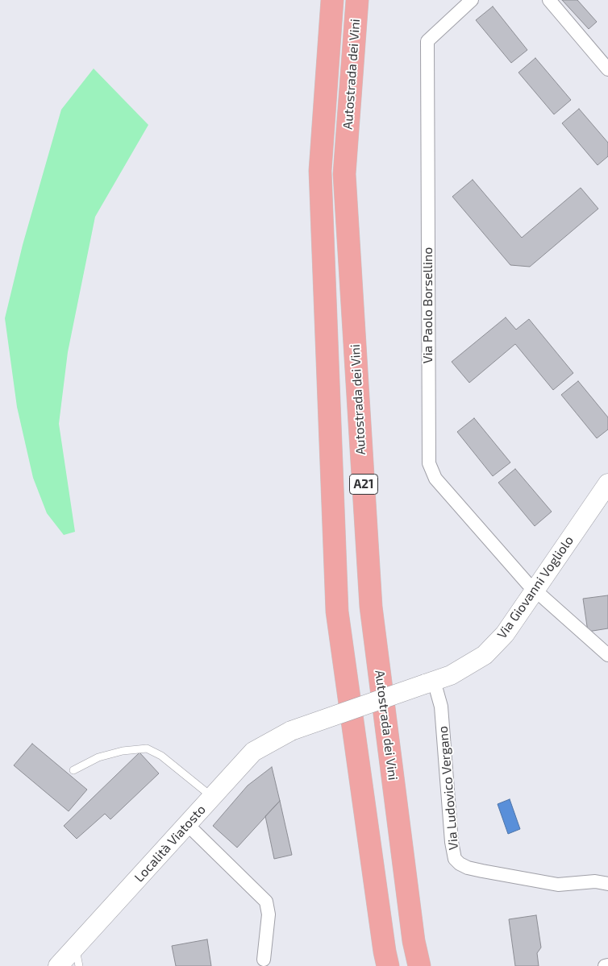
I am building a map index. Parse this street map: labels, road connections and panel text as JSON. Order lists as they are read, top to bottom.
{
  "streets": {
    "highway": ["Autostrada dei Vini", "A21"],
    "street": [
      "Via Paolo Borsellino",
      "Via Giovanni Vogliolo",
      "Via Ludovico Vergano",
      "Località Viatosto"
    ]
  },
  "crossings": [
    ["Via Paolo Borsellino", "Via Giovanni Vogliolo"],
    ["Via Giovanni Vogliolo", "Via Ludovico Vergano"],
    ["Via Giovanni Vogliolo", "Località Viatosto"]
  ]
}
